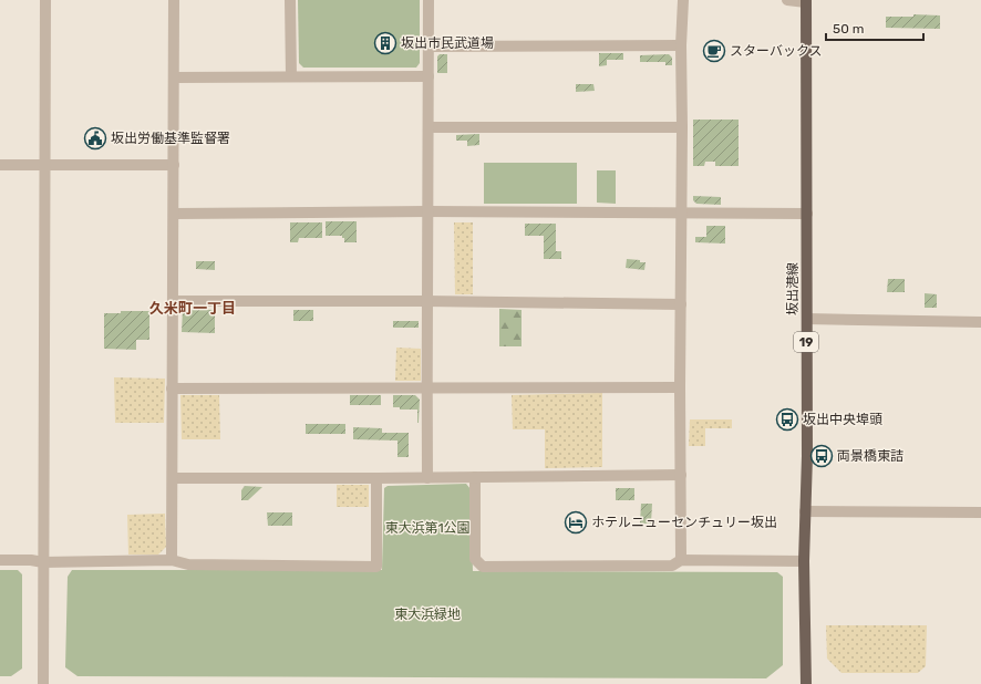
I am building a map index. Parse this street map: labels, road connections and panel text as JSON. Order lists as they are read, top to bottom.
{
  "streets": {
    "main road": ["坂出港線", "19"]
  },
  "districts": ["久米町一丁目"],
  "parks": ["東大浜第1公園", "東大浜緑地"],
  "places": {
    "building": ["坂出市民武道場"],
    "cafe": ["スターバックス"],
    "public building": ["坂出労働基準監督署"],
    "bus stop": ["坂出中央埠頭", "両景橋東詰"],
    "hotel": ["ホテルニューセンチュリー坂出"]
  },
  "scale_bar": "50 m"
}
